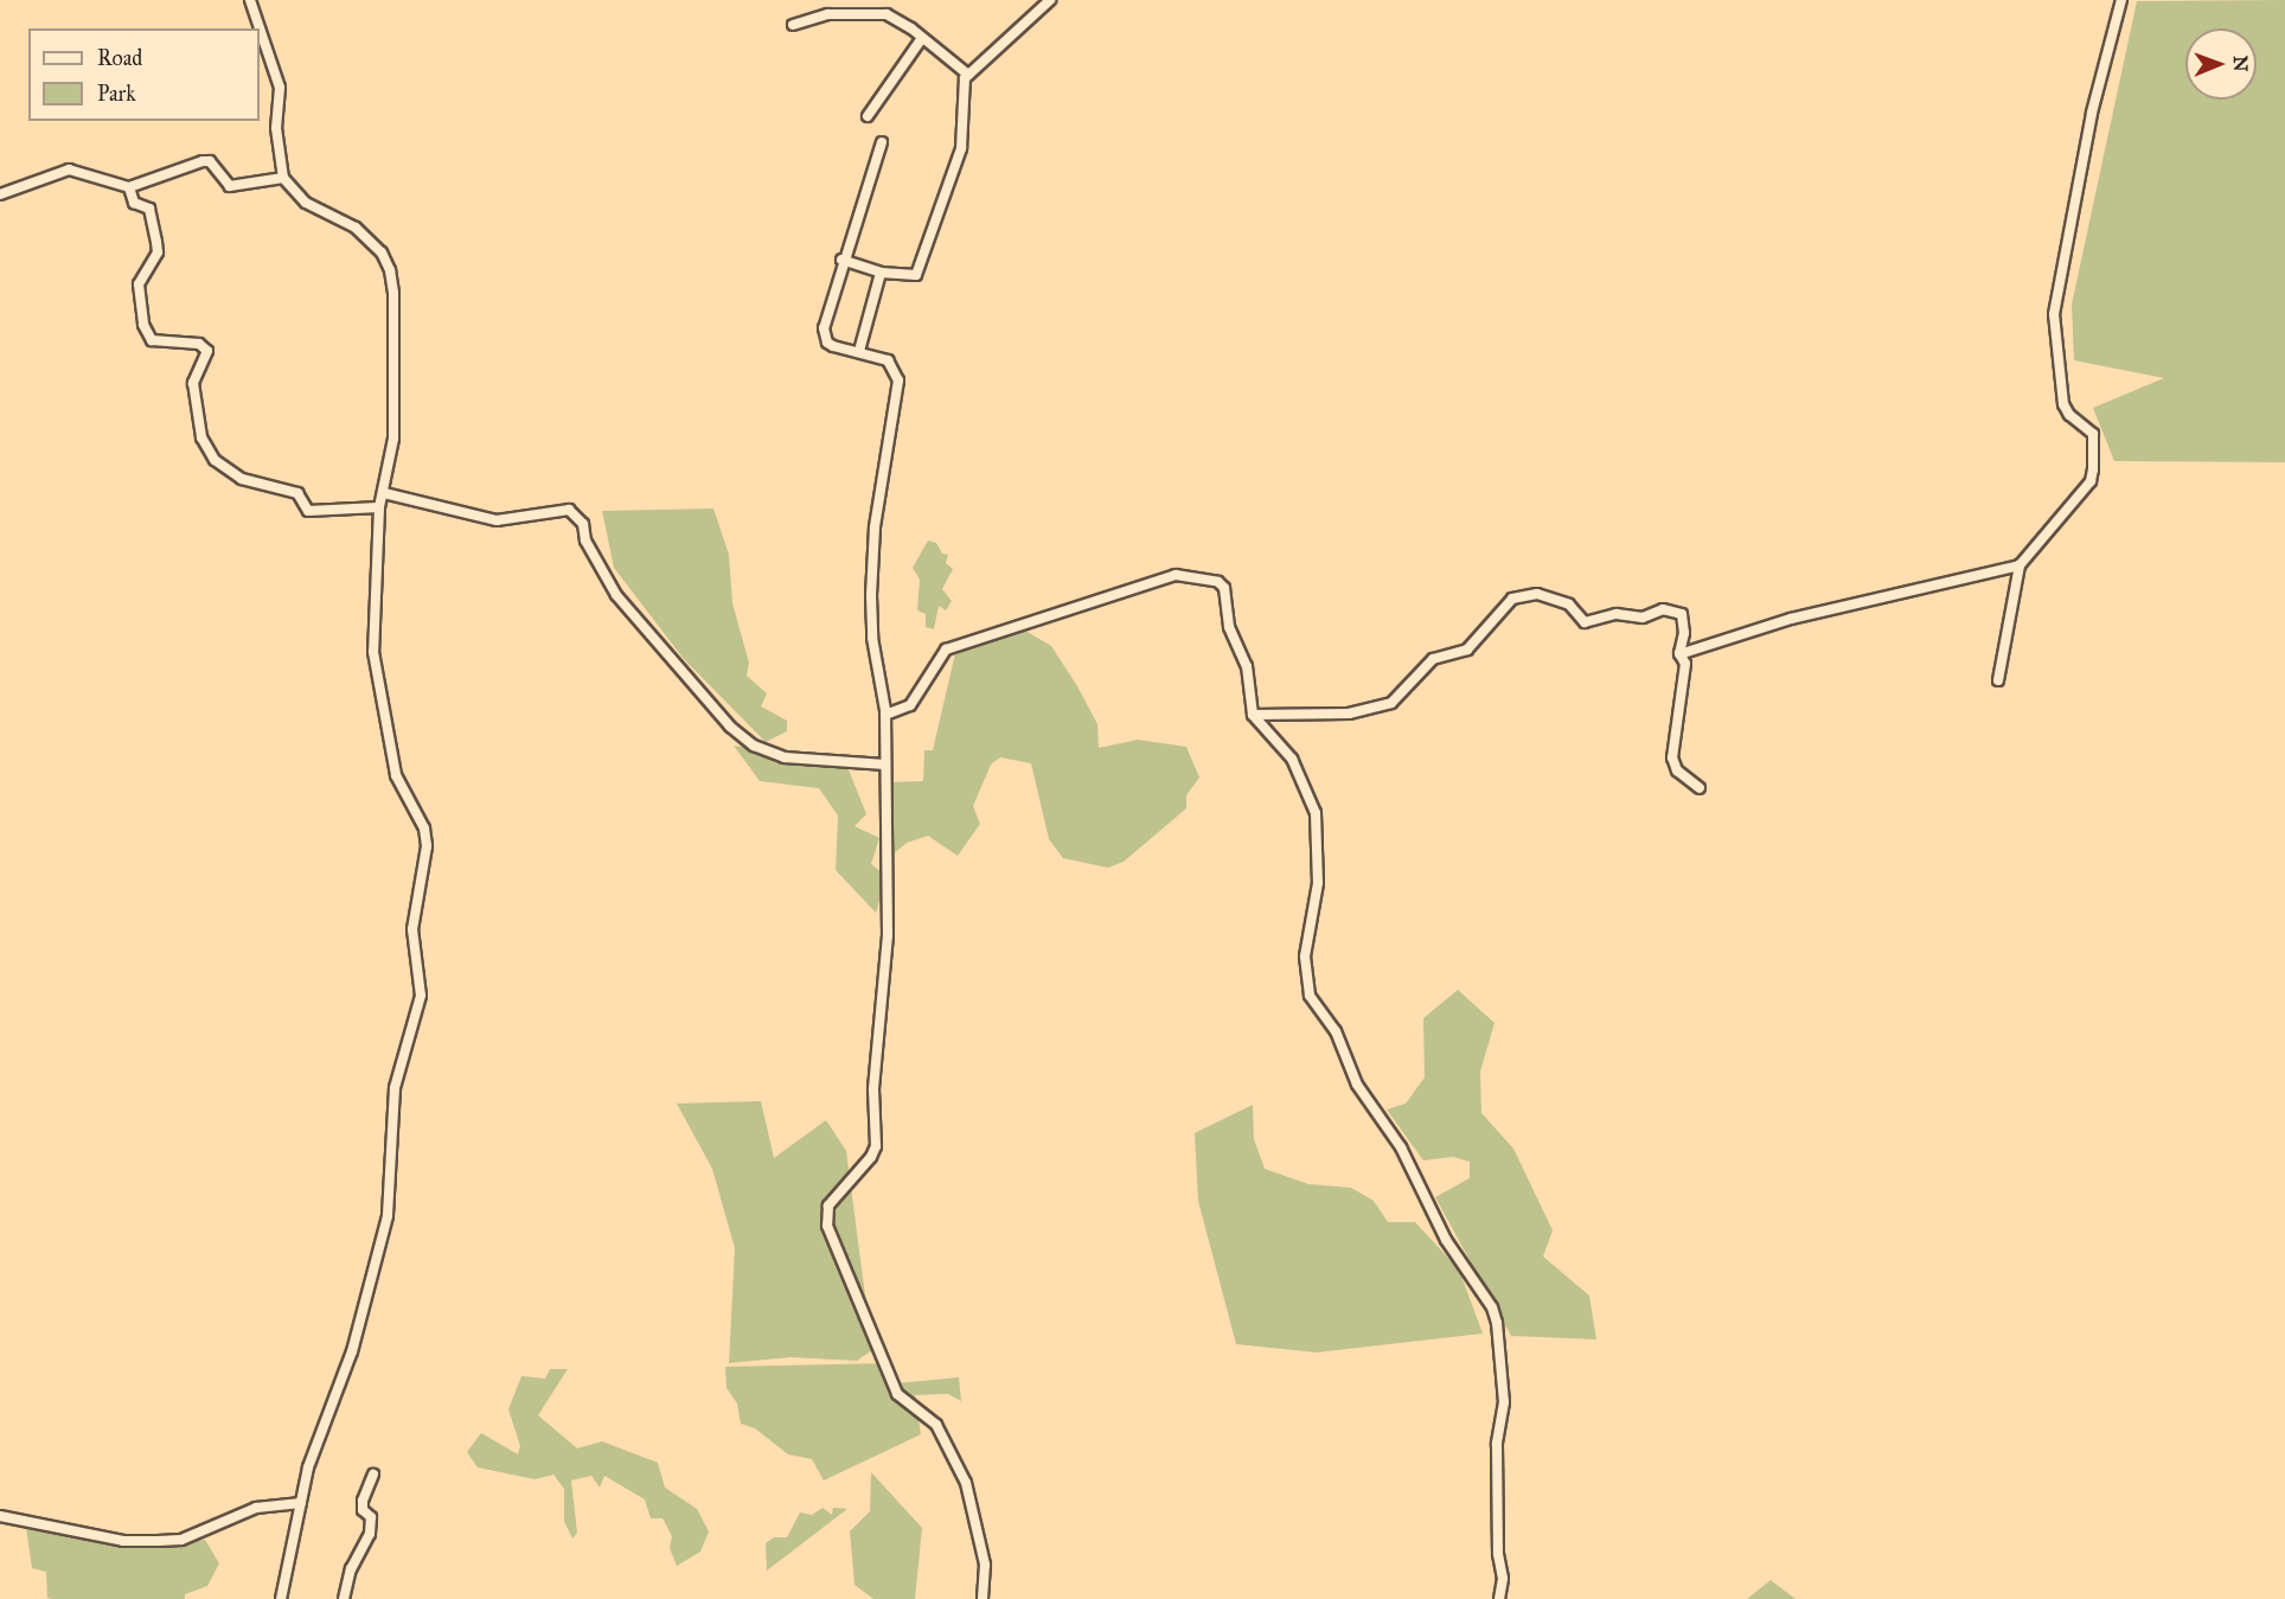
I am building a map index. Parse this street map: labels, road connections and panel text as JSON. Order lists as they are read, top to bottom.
{
  "legend": ["Road", "Park"],
  "north": "right"
}
